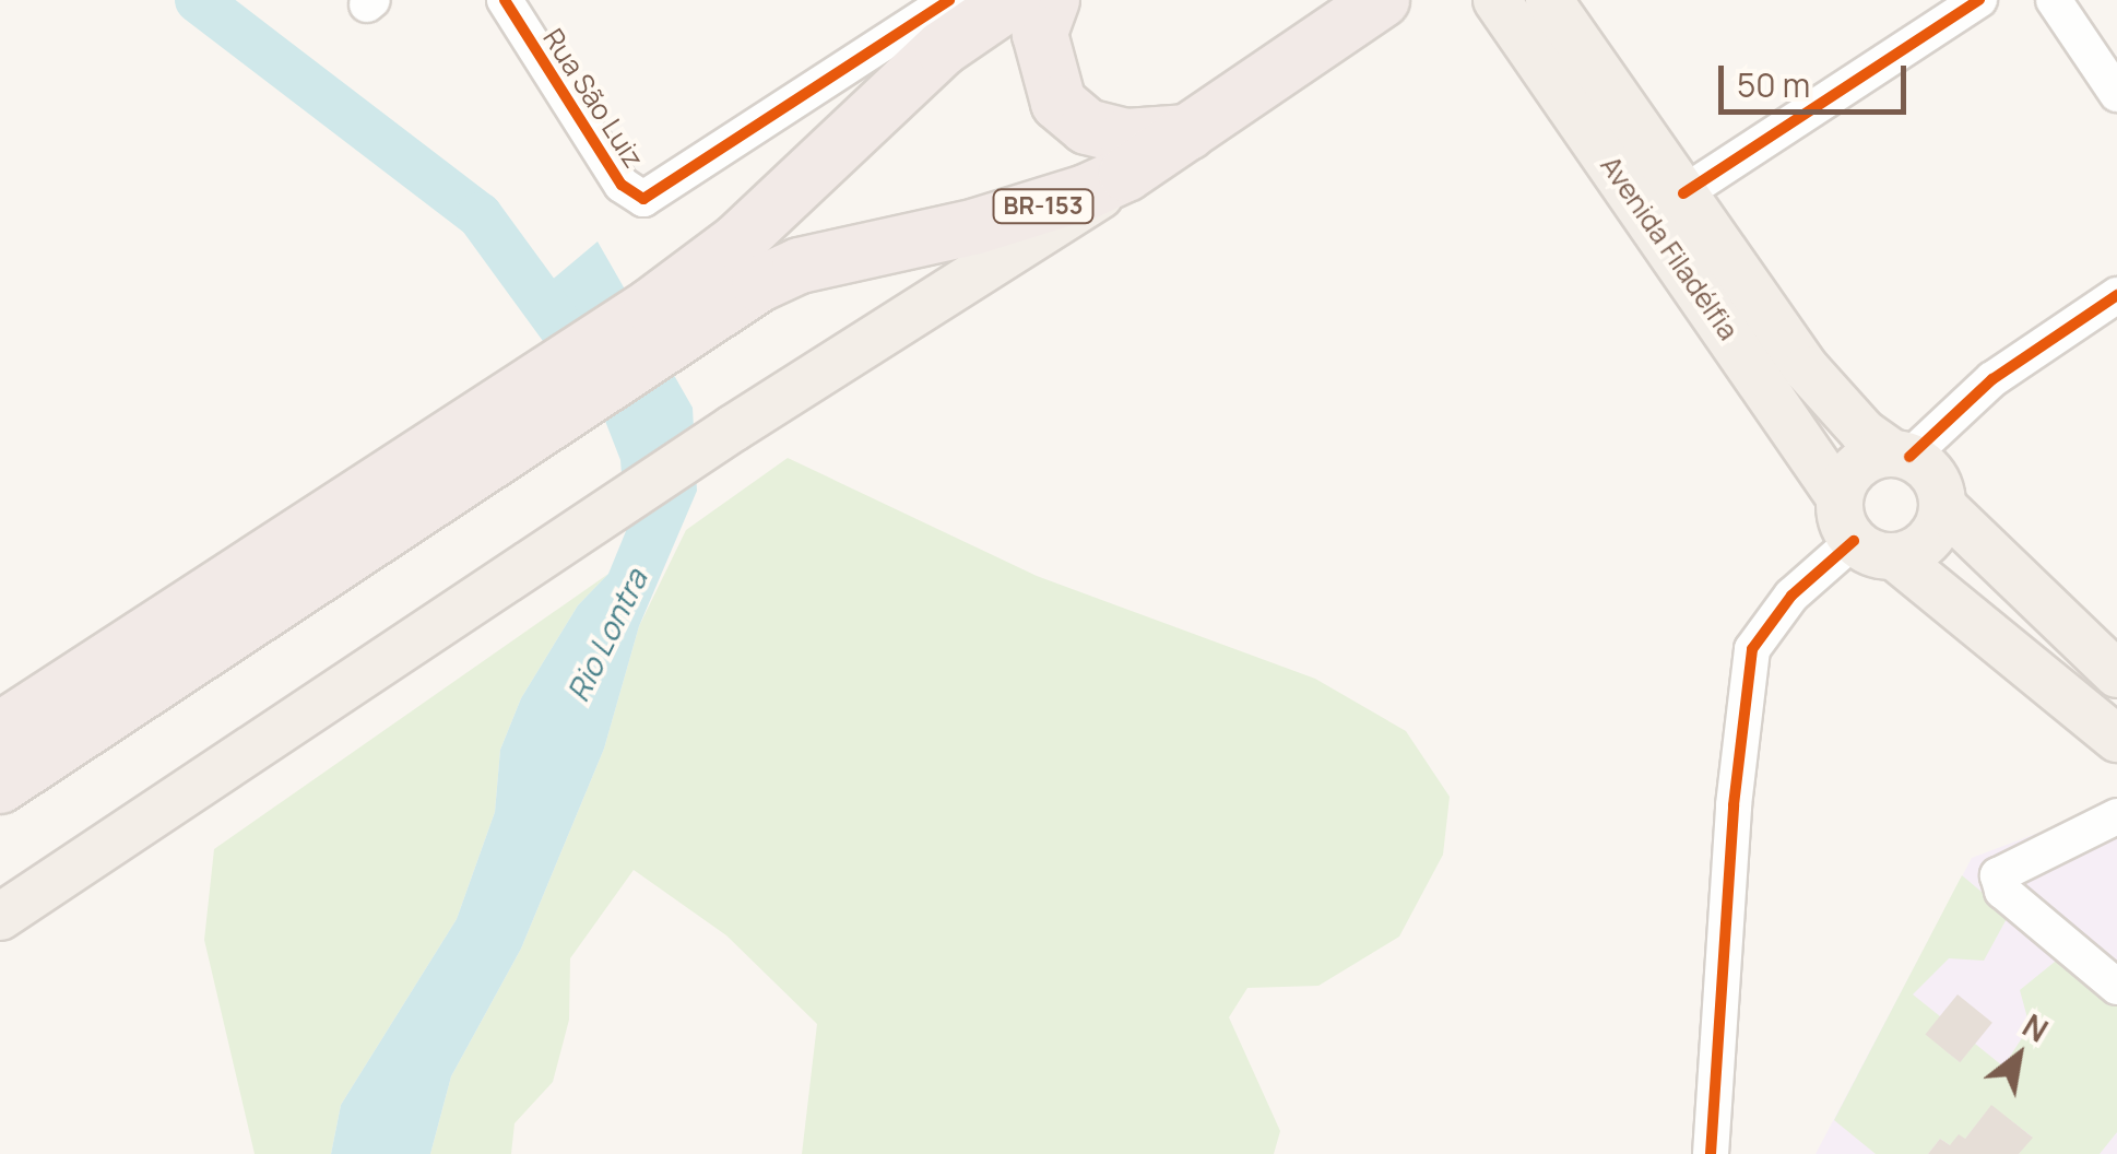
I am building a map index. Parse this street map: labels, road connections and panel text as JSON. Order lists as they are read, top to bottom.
{
  "streets": {
    "highway": ["BR-153"],
    "main road": ["Avenida Filadélfia"],
    "street": ["Rua São Luiz"]
  },
  "water": ["Rio Lontra"],
  "scale_bar": "50 m",
  "north": "top right"
}
